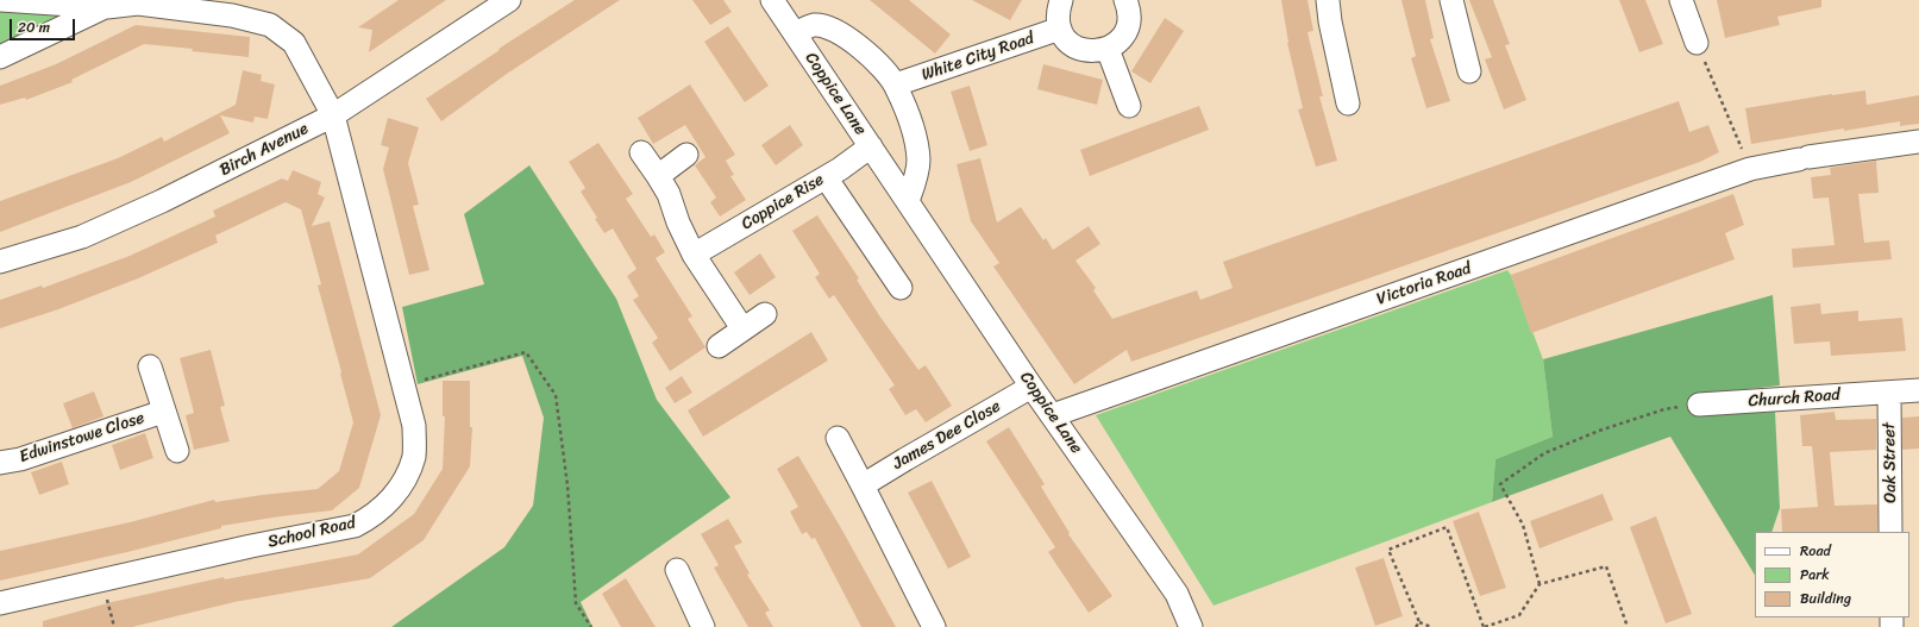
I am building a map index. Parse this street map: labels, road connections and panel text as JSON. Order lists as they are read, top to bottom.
{
  "streets": {
    "street": [
      "White City Road",
      "Coppice Lane",
      "Birch Avenue",
      "Coppice Rise",
      "Victoria Road",
      "Church Road",
      "James Dee Close",
      "Edwinstowe Close",
      "Oak Street",
      "School Road"
    ]
  },
  "crossings": [
    ["White City Road", "Coppice Lane"],
    ["Coppice Lane", "Coppice Rise"],
    ["Coppice Lane", "Victoria Road"],
    ["Coppice Lane", "James Dee Close"],
    ["Birch Avenue", "School Road"],
    ["Church Road", "Oak Street"]
  ],
  "legend": ["Road", "Park", "Building"],
  "scale_bar": "20 m"
}
